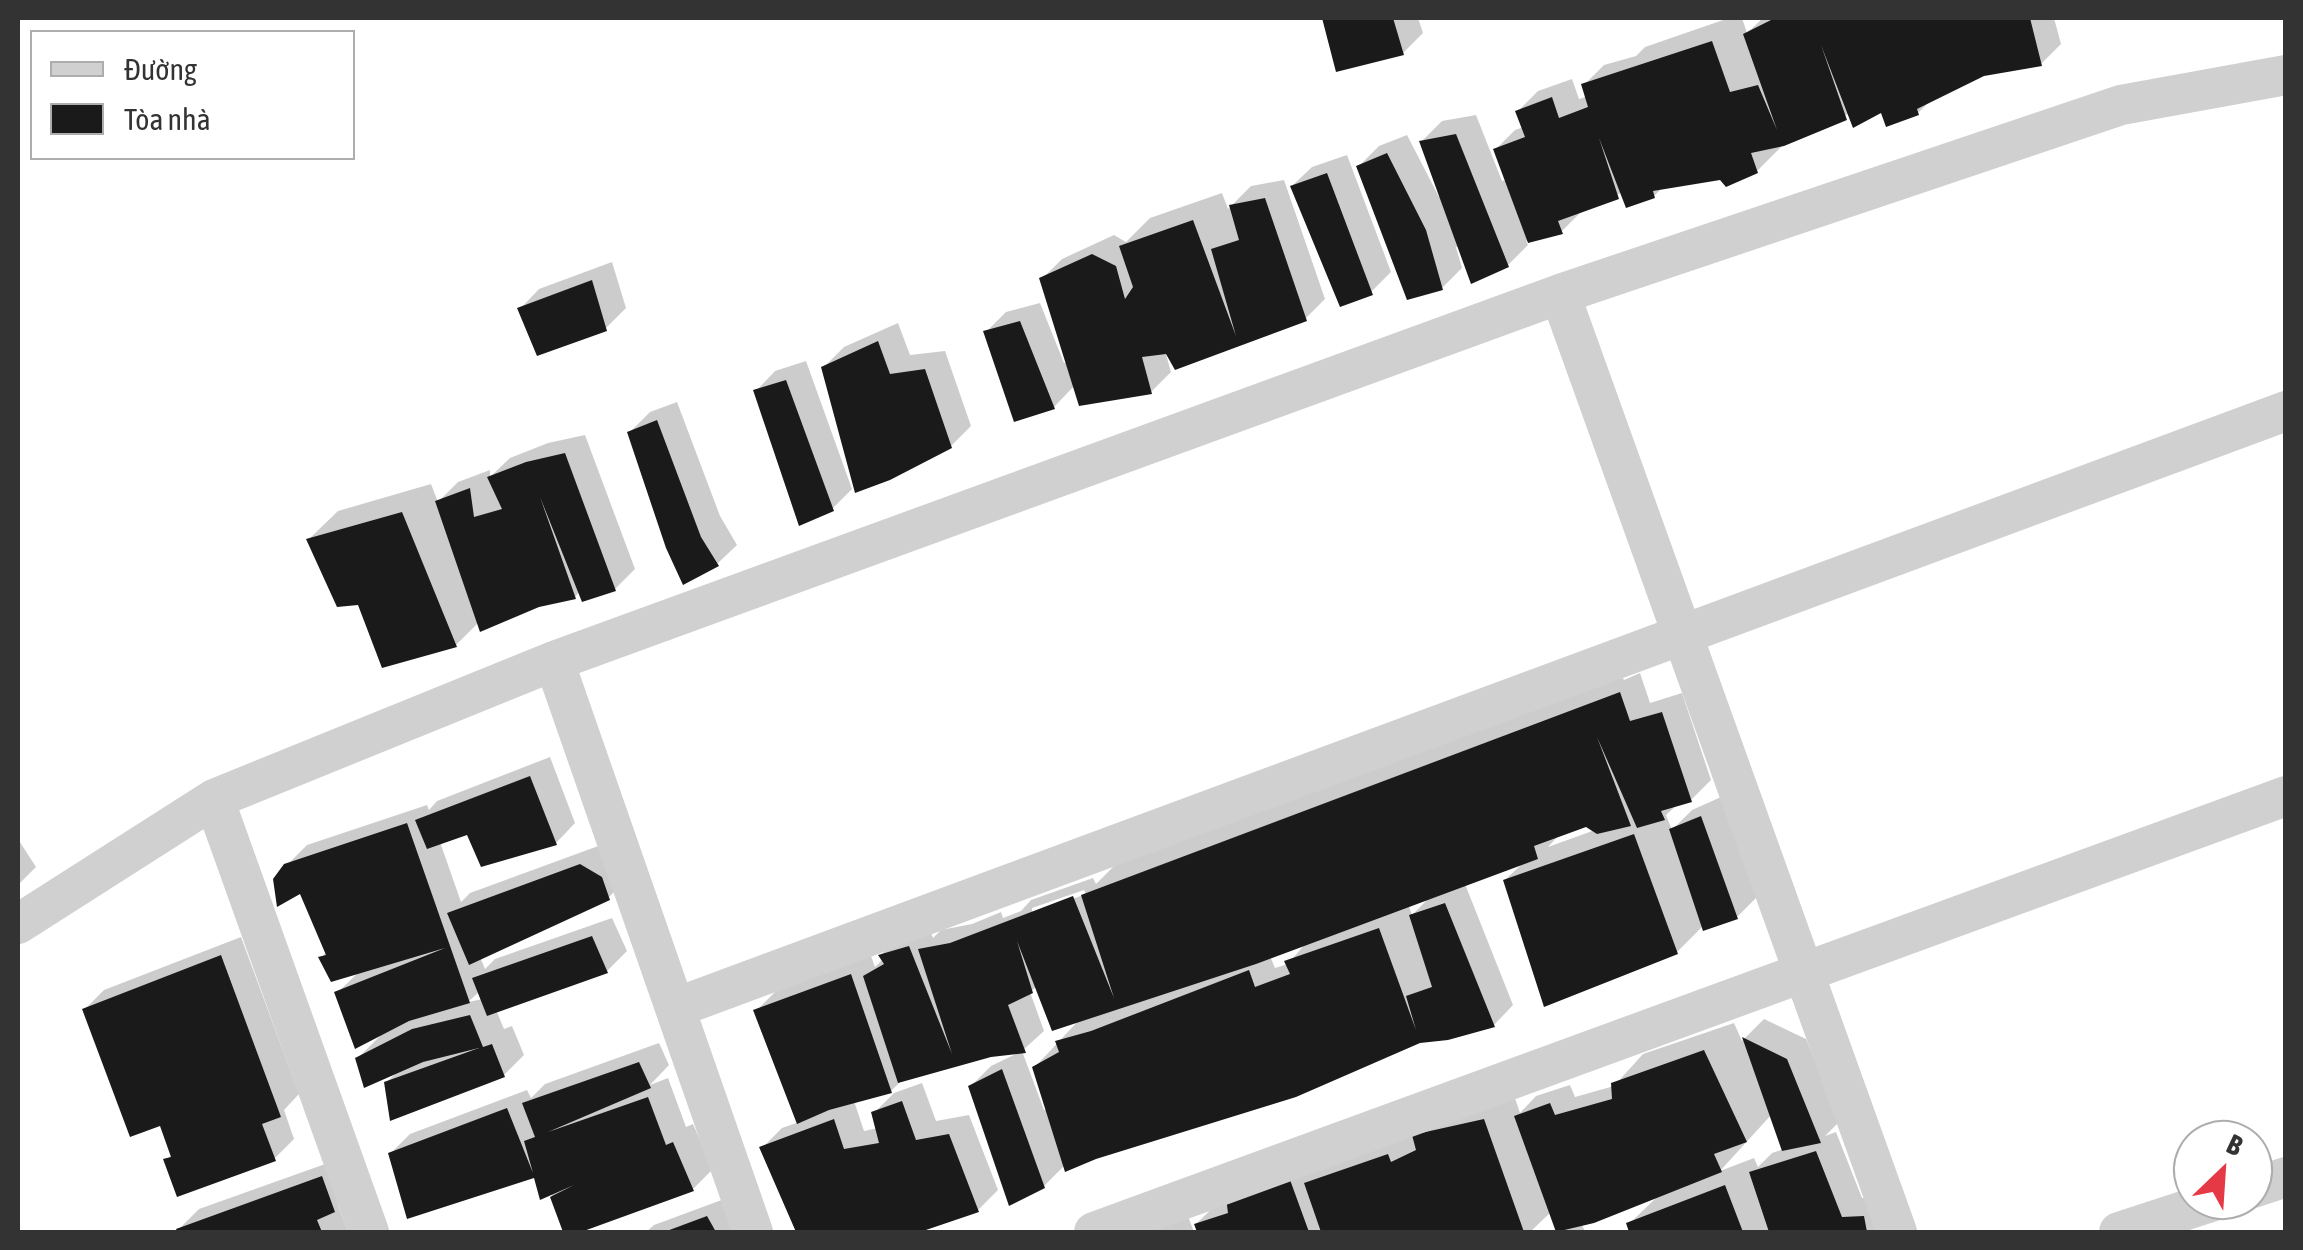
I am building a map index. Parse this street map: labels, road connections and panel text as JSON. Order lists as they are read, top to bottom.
{
  "legend": ["Đường", "Tòa nhà"],
  "north": "top right"
}
